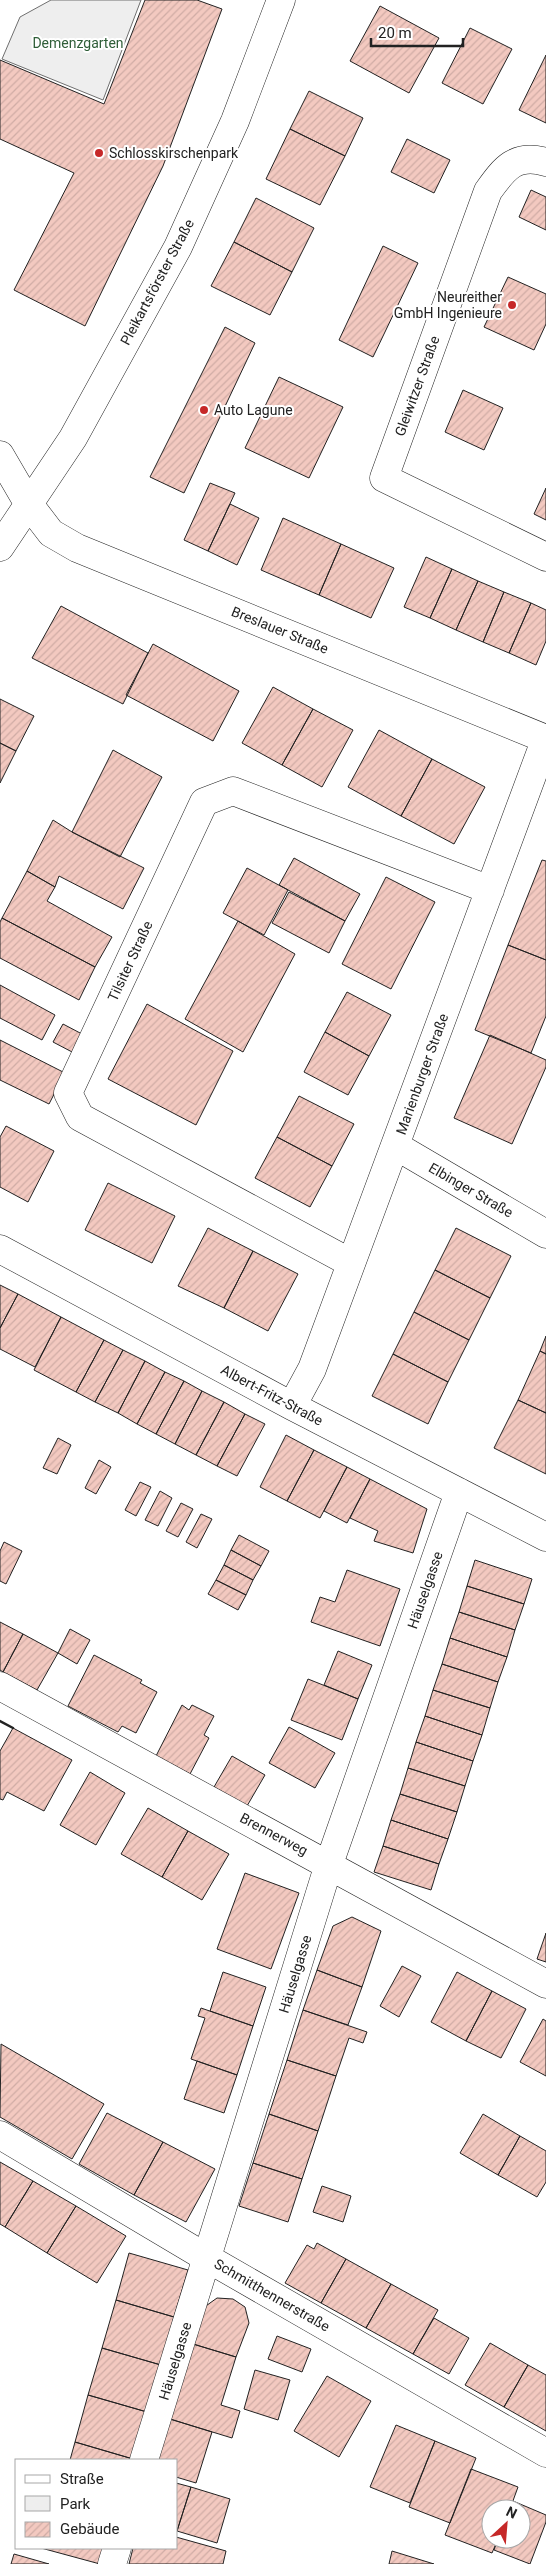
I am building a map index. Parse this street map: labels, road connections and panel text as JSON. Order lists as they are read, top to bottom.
{
  "streets": {
    "street": [
      "Pleikartsförster Straße",
      "Gleiwitzer Straße",
      "Breslauer Straße",
      "Tilsiter Straße",
      "Marienburger Straße",
      "Elbinger Straße",
      "Albert-Fritz-Straße",
      "Häuselgasse",
      "Brennerweg",
      "Schmitthennerstraße"
    ]
  },
  "crossings": [
    ["Pleikartsförster Straße", "Breslauer Straße"],
    ["Breslauer Straße", "Marienburger Straße"],
    ["Tilsiter Straße", "Marienburger Straße"],
    ["Marienburger Straße", "Elbinger Straße"],
    ["Marienburger Straße", "Albert-Fritz-Straße"],
    ["Albert-Fritz-Straße", "Häuselgasse"],
    ["Häuselgasse", "Brennerweg"],
    ["Häuselgasse", "Schmitthennerstraße"]
  ],
  "parks": ["Demenzgarten"],
  "places": ["Schlosskirschenpark", "Neureither GmbH Ingenieure", "Auto Lagune"],
  "legend": ["Straße", "Park", "Gebäude"],
  "scale_bar": "20 m",
  "north": "top right"
}
